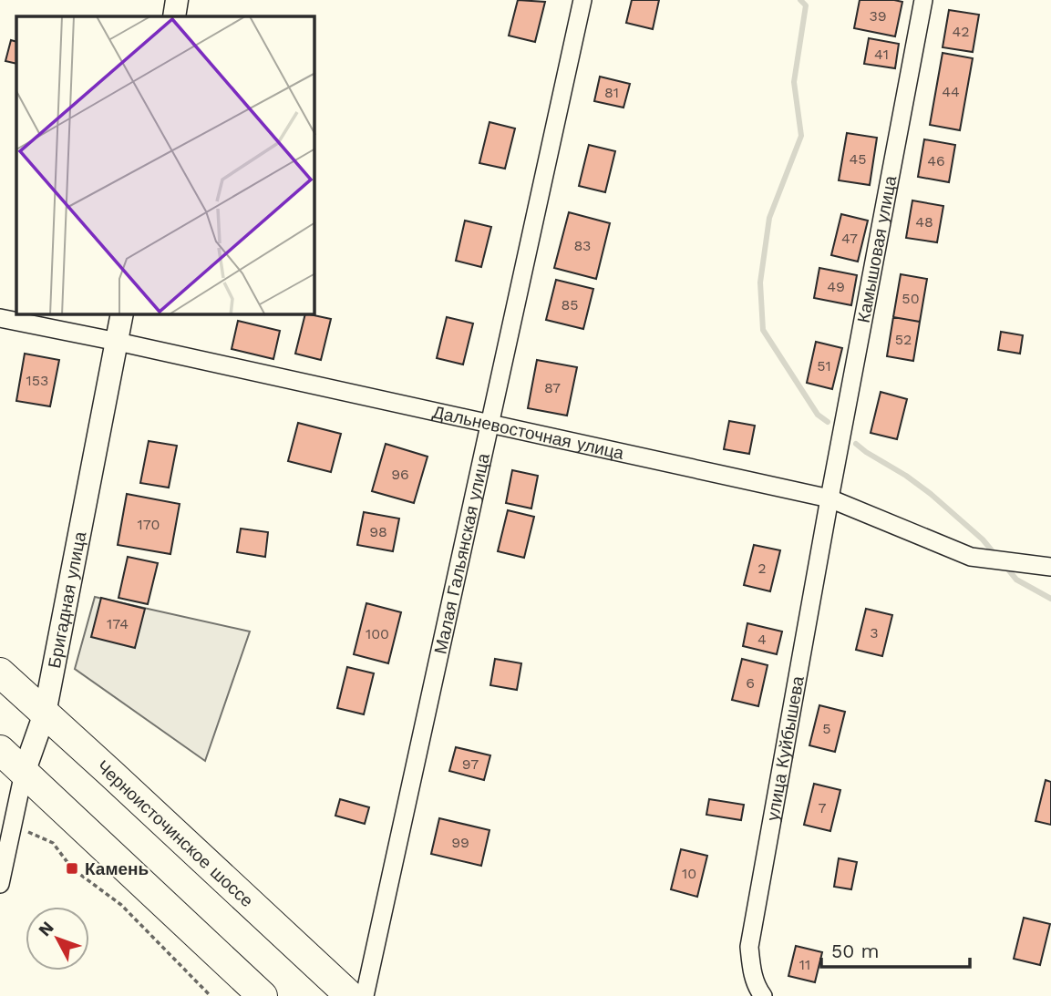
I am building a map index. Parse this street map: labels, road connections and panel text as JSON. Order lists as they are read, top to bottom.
{
  "streets": {
    "main road": ["Черноисточинское шоссе"],
    "street": [
      "Камышовая улица",
      "Дальневосточная улица",
      "Малая Гальянская улица",
      "Бригадная улица",
      "улица Куйбышева"
    ]
  },
  "crossings": [
    ["Камышовая улица", "Дальневосточная улица"],
    ["Камышовая улица", "улица Куйбышева"],
    ["Дальневосточная улица", "Малая Гальянская улица"],
    ["Дальневосточная улица", "Бригадная улица"],
    ["Дальневосточная улица", "улица Куйбышева"],
    ["Бригадная улица", "Черноисточинское шоссе"]
  ],
  "places": {
    "transit": ["Камень"]
  },
  "house_numbers": [
    "39",
    "42",
    "41",
    "44",
    "81",
    "45",
    "46",
    "48",
    "47",
    "83",
    "49",
    "50",
    "85",
    "52",
    "51",
    "153",
    "87",
    "96",
    "170",
    "98",
    "2",
    "174",
    "3",
    "100",
    "4",
    "6",
    "5",
    "97",
    "7",
    "99",
    "10",
    "11"
  ],
  "scale_bar": "50 m",
  "north": "top left"
}
